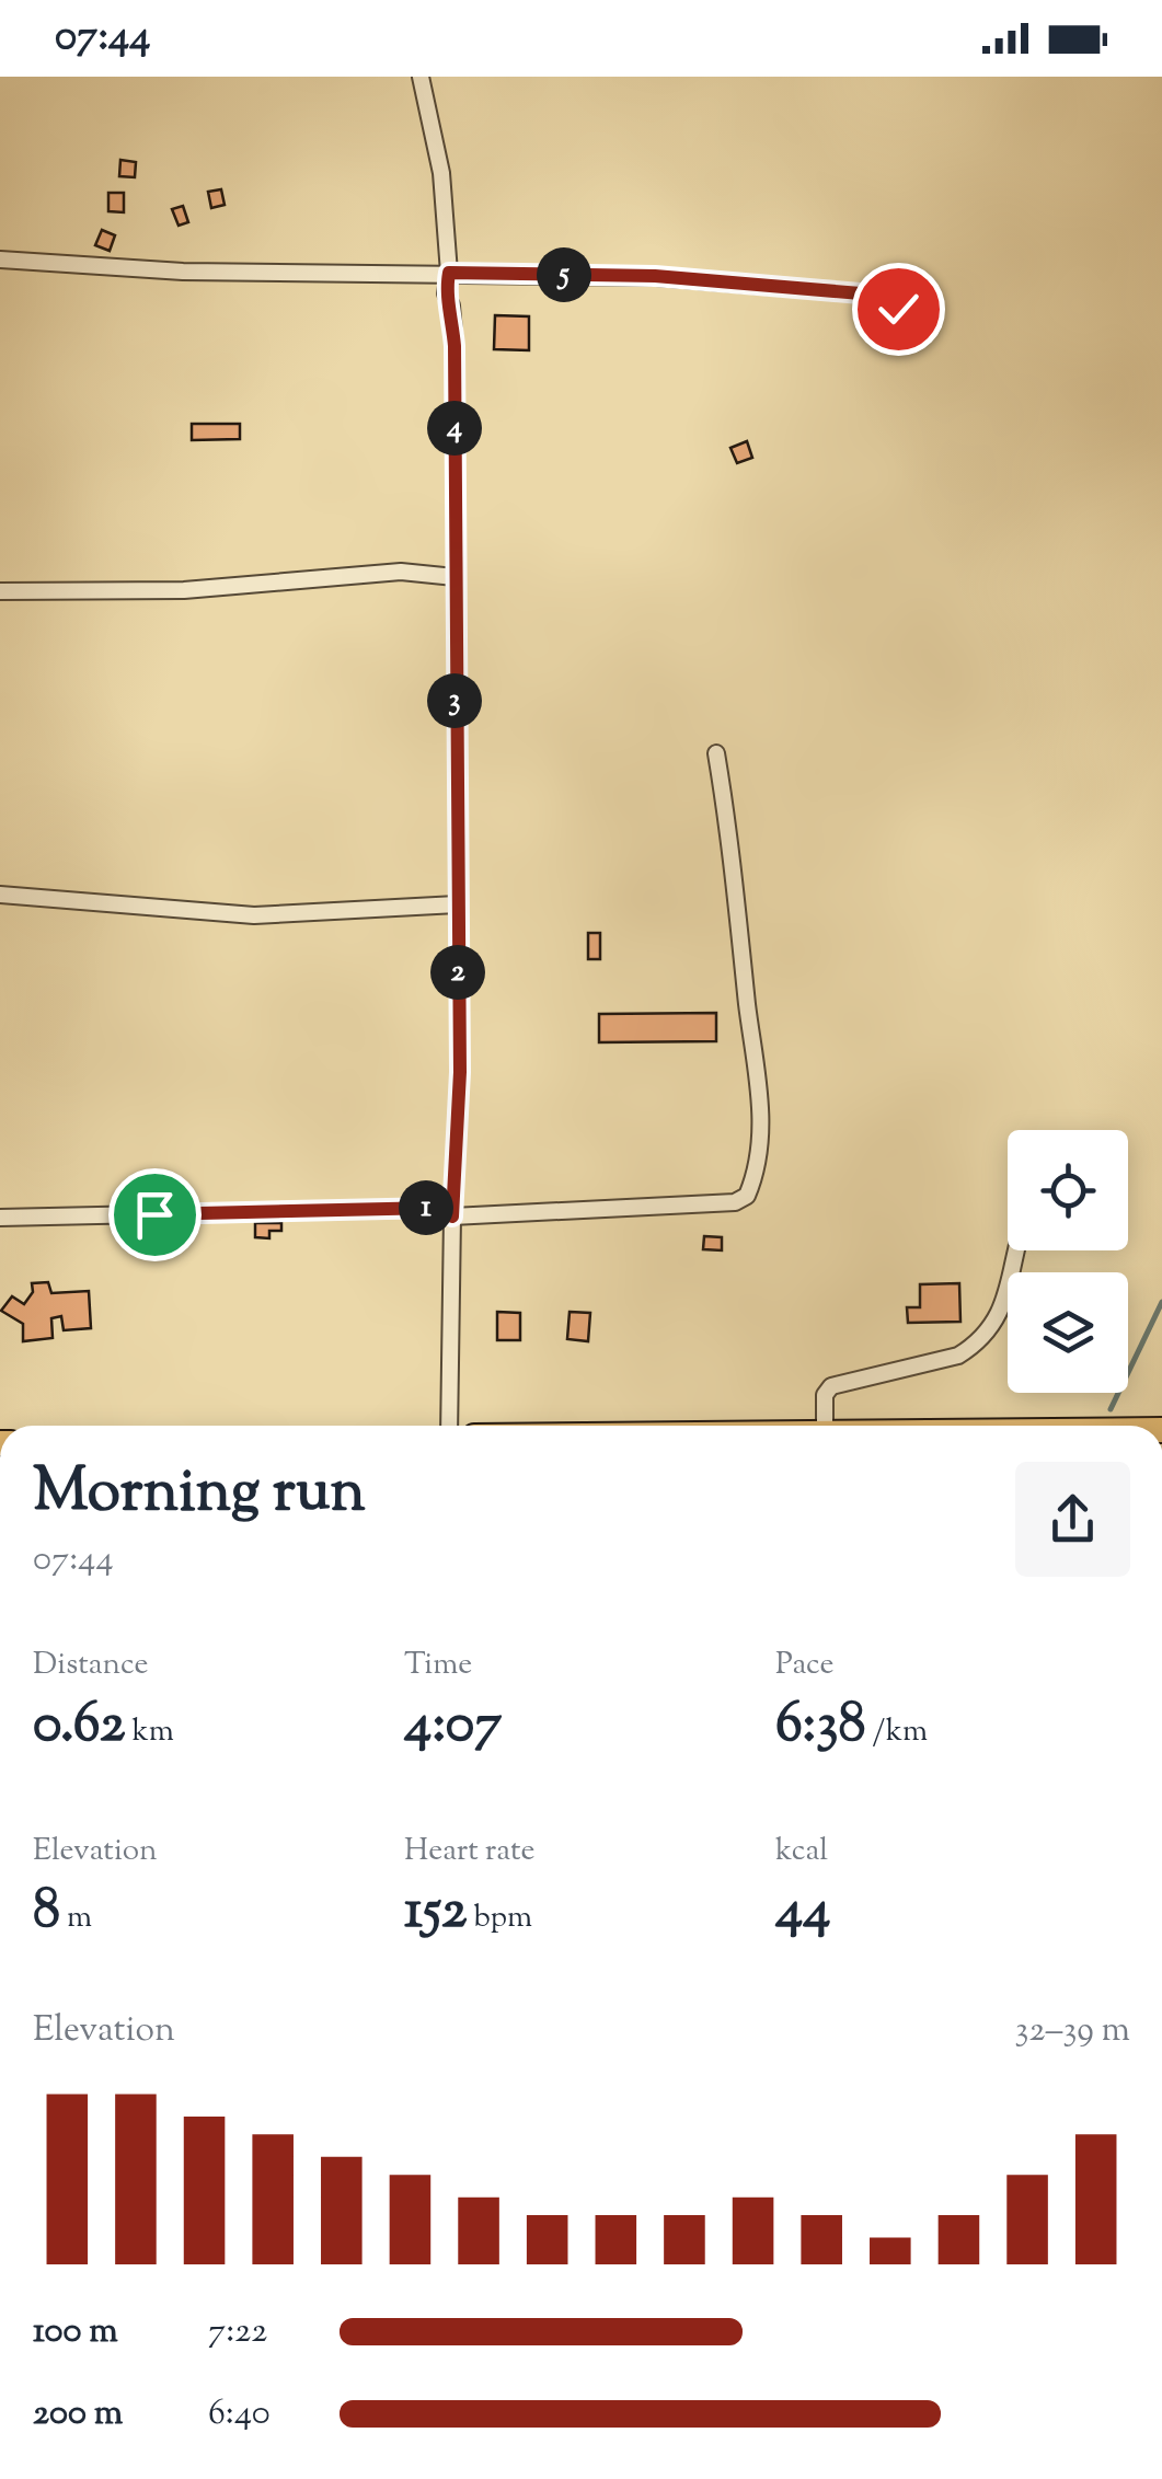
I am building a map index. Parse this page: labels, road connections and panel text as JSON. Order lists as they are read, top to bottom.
{
  "page": {
    "status": "07:44",
    "pins": [
      "5",
      "4",
      "3",
      "2",
      "1"
    ],
    "heading": ["Morning run", "07:44"],
    "stats": [
      ["Distance", "0.62 km"],
      ["Time", "4:07"],
      ["Pace", "6:38 /km"],
      ["Elevation", "8 m"],
      ["Heart rate", "152 bpm"],
      ["kcal", "44"]
    ],
    "chart": ["Elevation", "32–39 m"],
    "list": [
      {
        "name": "100 m",
        "note": "7:22"
      },
      {
        "name": "200 m",
        "note": "6:40"
      }
    ]
  }
}
